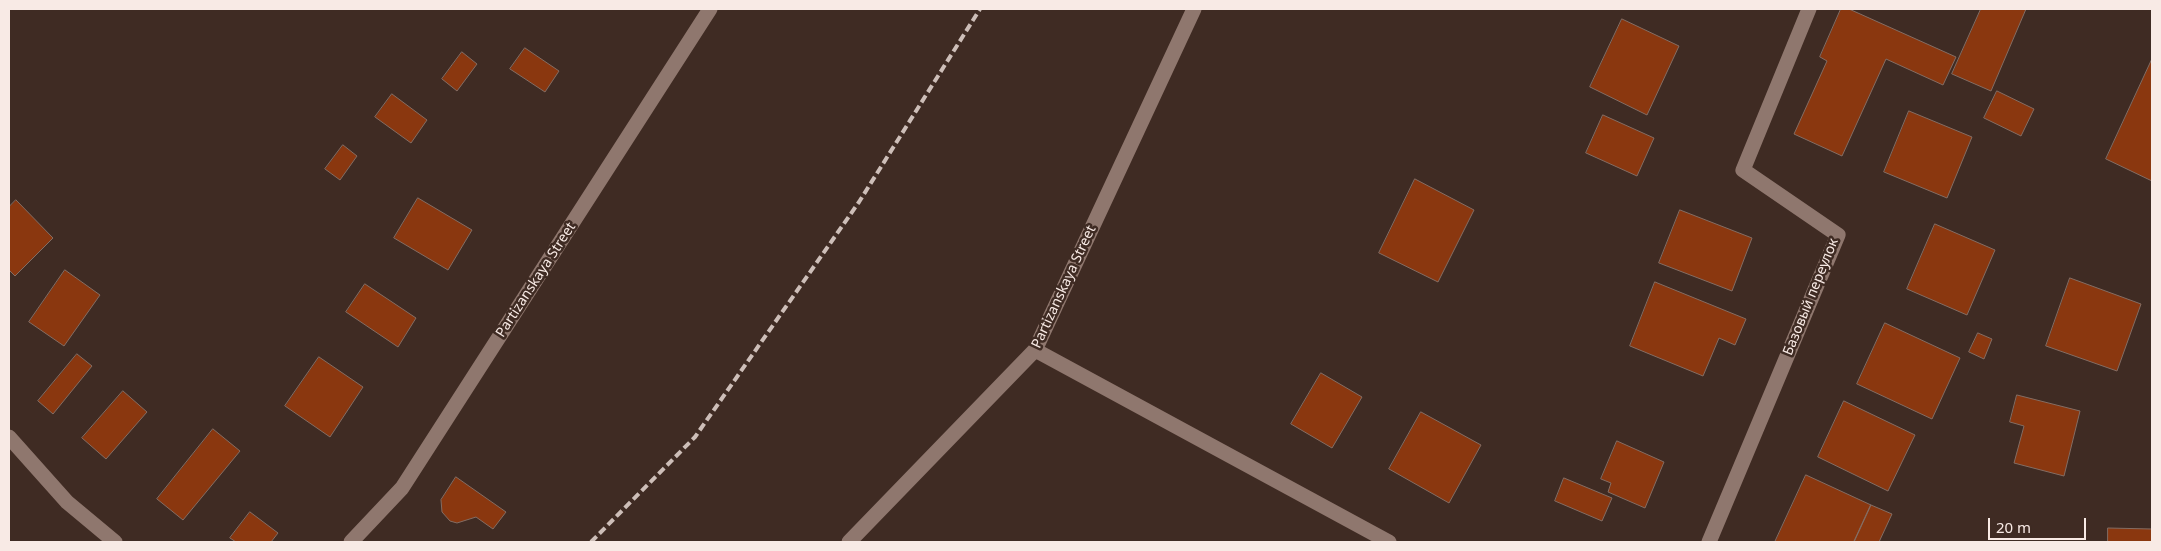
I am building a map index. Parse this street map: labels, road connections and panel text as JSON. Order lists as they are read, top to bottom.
{
  "streets": {
    "street": ["Partizanskaya Street", "Базовый переулок"]
  },
  "scale_bar": "20 m"
}
